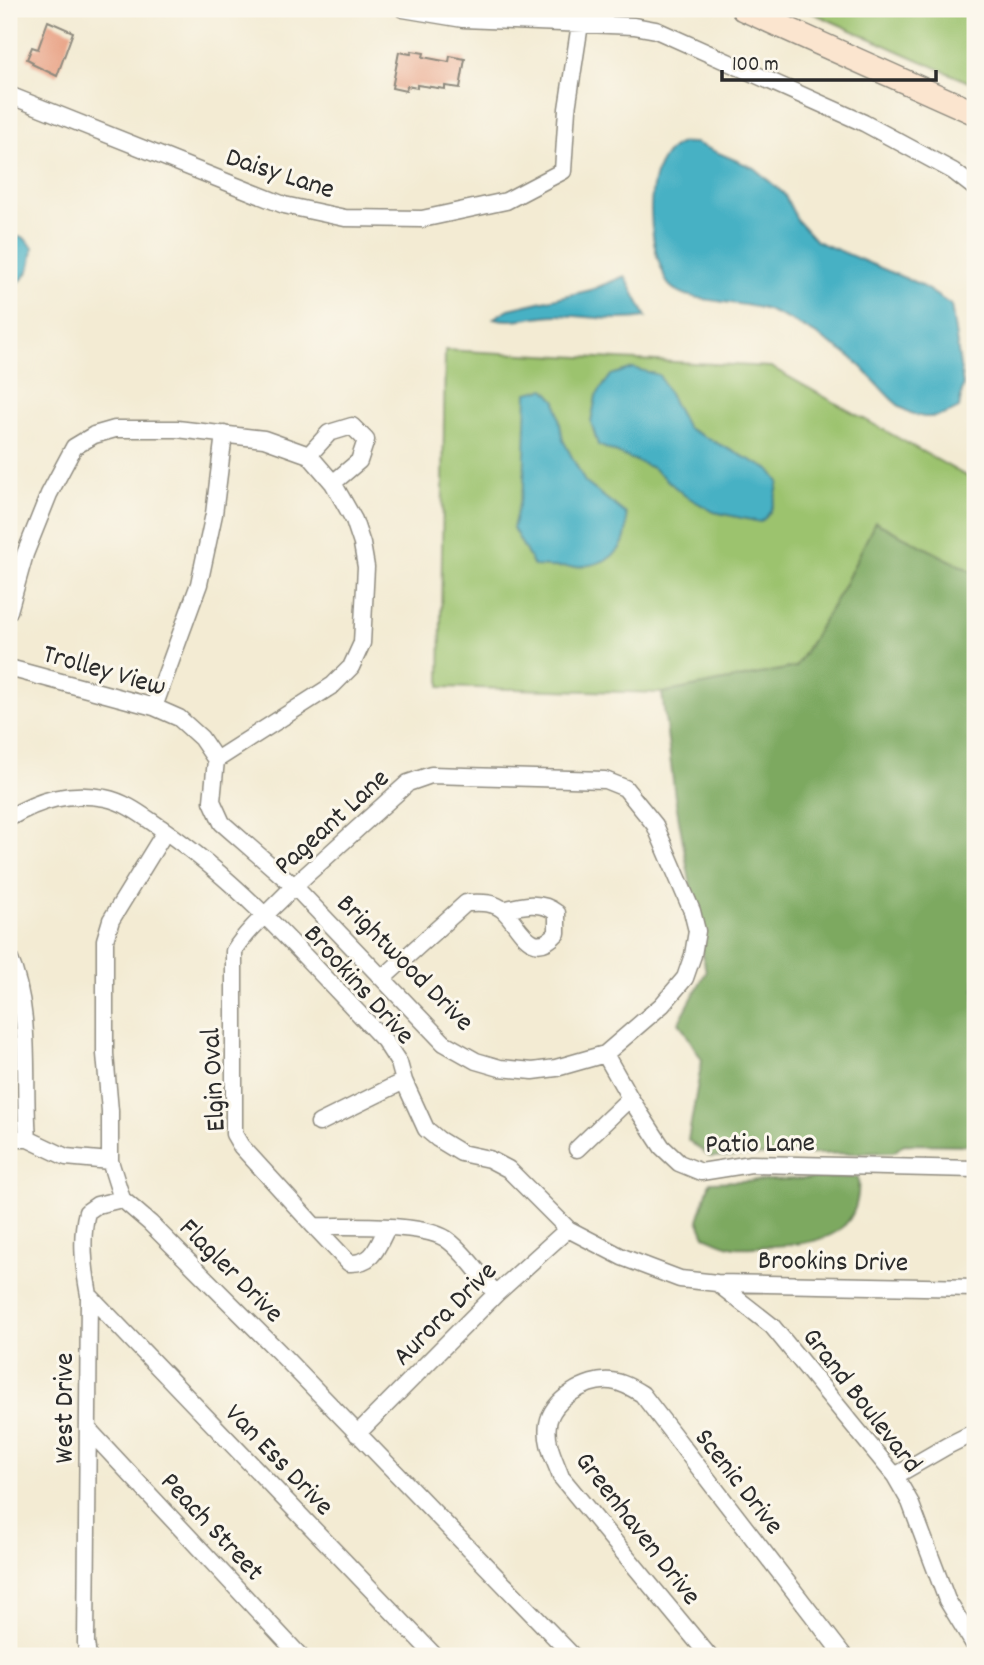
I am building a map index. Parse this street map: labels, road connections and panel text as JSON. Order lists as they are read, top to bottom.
{
  "streets": {
    "street": [
      "Daisy Lane",
      "Trolley View",
      "Pageant Lane",
      "Brightwood Drive",
      "Brookins Drive",
      "Elgin Oval",
      "Patio Lane",
      "Flagler Drive",
      "Aurora Drive",
      "Grand Boulevard",
      "West Drive",
      "Van Ess Drive",
      "Scenic Drive",
      "Peach Street",
      "Greenhaven Drive"
    ]
  },
  "crossings": [
    ["Pageant Lane", "Brightwood Drive"],
    ["Pageant Lane", "Brookins Drive"],
    ["Pageant Lane", "Elgin Oval"],
    ["Brightwood Drive", "Patio Lane"],
    ["Brookins Drive", "Elgin Oval"],
    ["Brookins Drive", "Aurora Drive"],
    ["Brookins Drive", "Grand Boulevard"],
    ["Flagler Drive", "Aurora Drive"],
    ["Flagler Drive", "West Drive"],
    ["West Drive", "Van Ess Drive"],
    ["West Drive", "Peach Street"],
    ["Scenic Drive", "Greenhaven Drive"]
  ],
  "scale_bar": "100 m"
}
